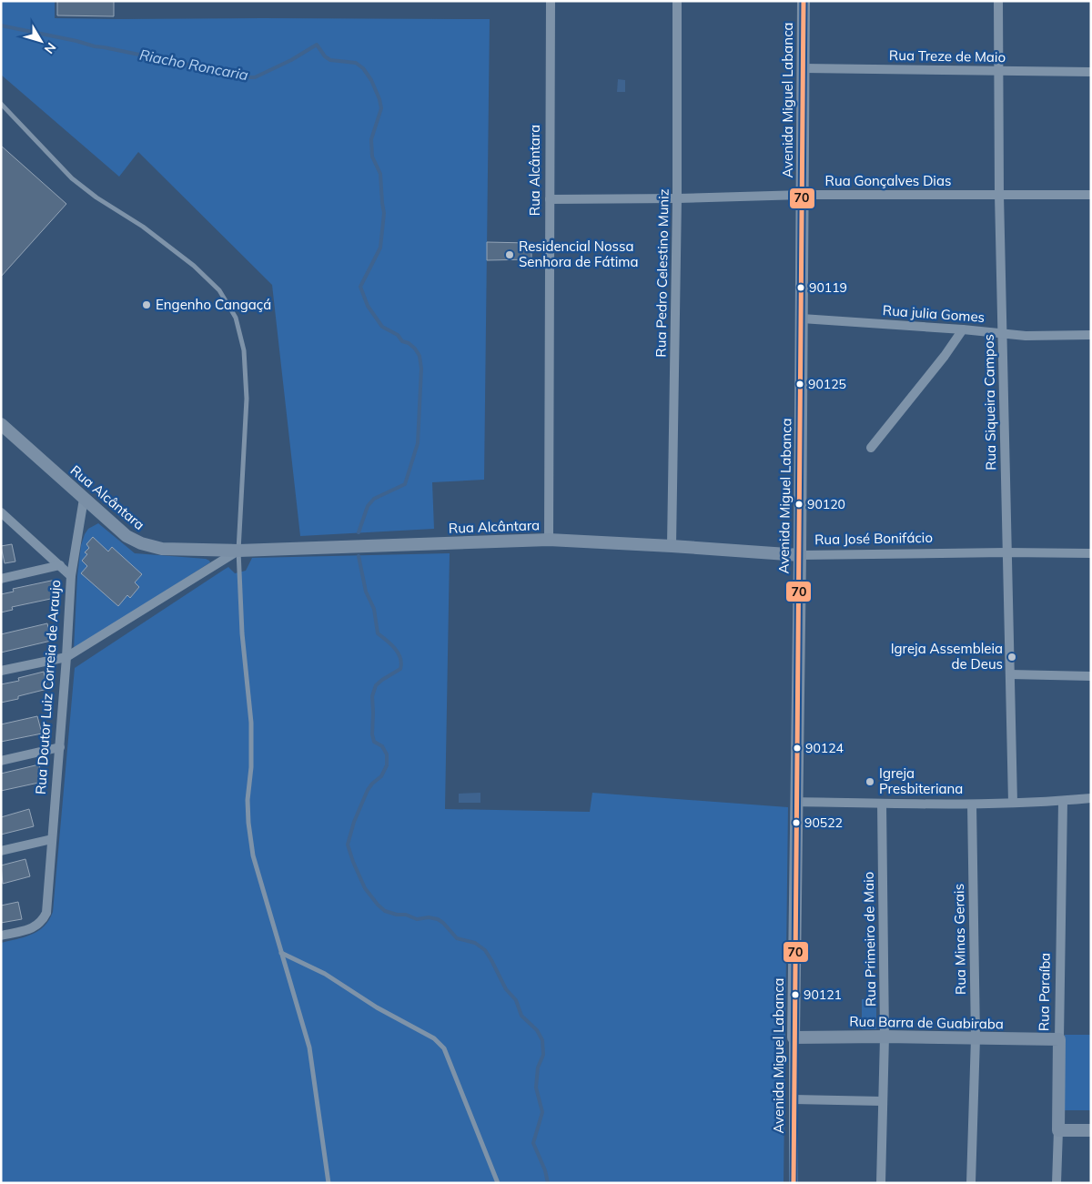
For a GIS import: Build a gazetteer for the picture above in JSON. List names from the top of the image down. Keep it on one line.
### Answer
{"streets":{"main road":["Avenida Miguel Labanca","Rua Alcântara","Rua José Bonifácio","Rua Paraíba","Rua Barra de Guabiraba"],"street":["Rua Treze de Maio","Rua Gonçalves Dias","Rua Pedro Celestino Muniz","Rua julia Gomes","Rua Siqueira Campos","Rua Doutor Luiz Correia de Araujo","Rua Primeiro de Maio","Rua Minas Gerais"]},"crossings":[["Rua Treze de Maio","Avenida Miguel Labanca"],["Rua Treze de Maio","Rua Siqueira Campos"],["Avenida Miguel Labanca","Rua Gonçalves Dias"],["Avenida Miguel Labanca","Rua julia Gomes"],["Avenida Miguel Labanca","Rua José Bonifácio"],["Avenida Miguel Labanca","Rua Barra de Guabiraba"],["Rua Alcântara","Rua Gonçalves Dias"],["Rua Alcântara","Rua José Bonifácio"],["Rua Gonçalves Dias","Rua Pedro Celestino Muniz"],["Rua Gonçalves Dias","Rua Siqueira Campos"],["Rua Pedro Celestino Muniz","Rua José Bonifácio"],["Rua julia Gomes","Rua Siqueira Campos"],["Rua Siqueira Campos","Rua José Bonifácio"],["Rua Primeiro de Maio","Rua Barra de Guabiraba"],["Rua Minas Gerais","Rua Barra de Guabiraba"],["Rua Paraíba","Rua Barra de Guabiraba"]],"water":["Riacho Roncaria"],"places":["Residencial Nossa Senhora de Fátima","90119","Engenho Cangaçá","90125","90120","Igreja Assembleia de Deus","90124","Igreja Presbiteriana","90522","90121"],"lines":["transit line 70"],"north":"bottom right"}
